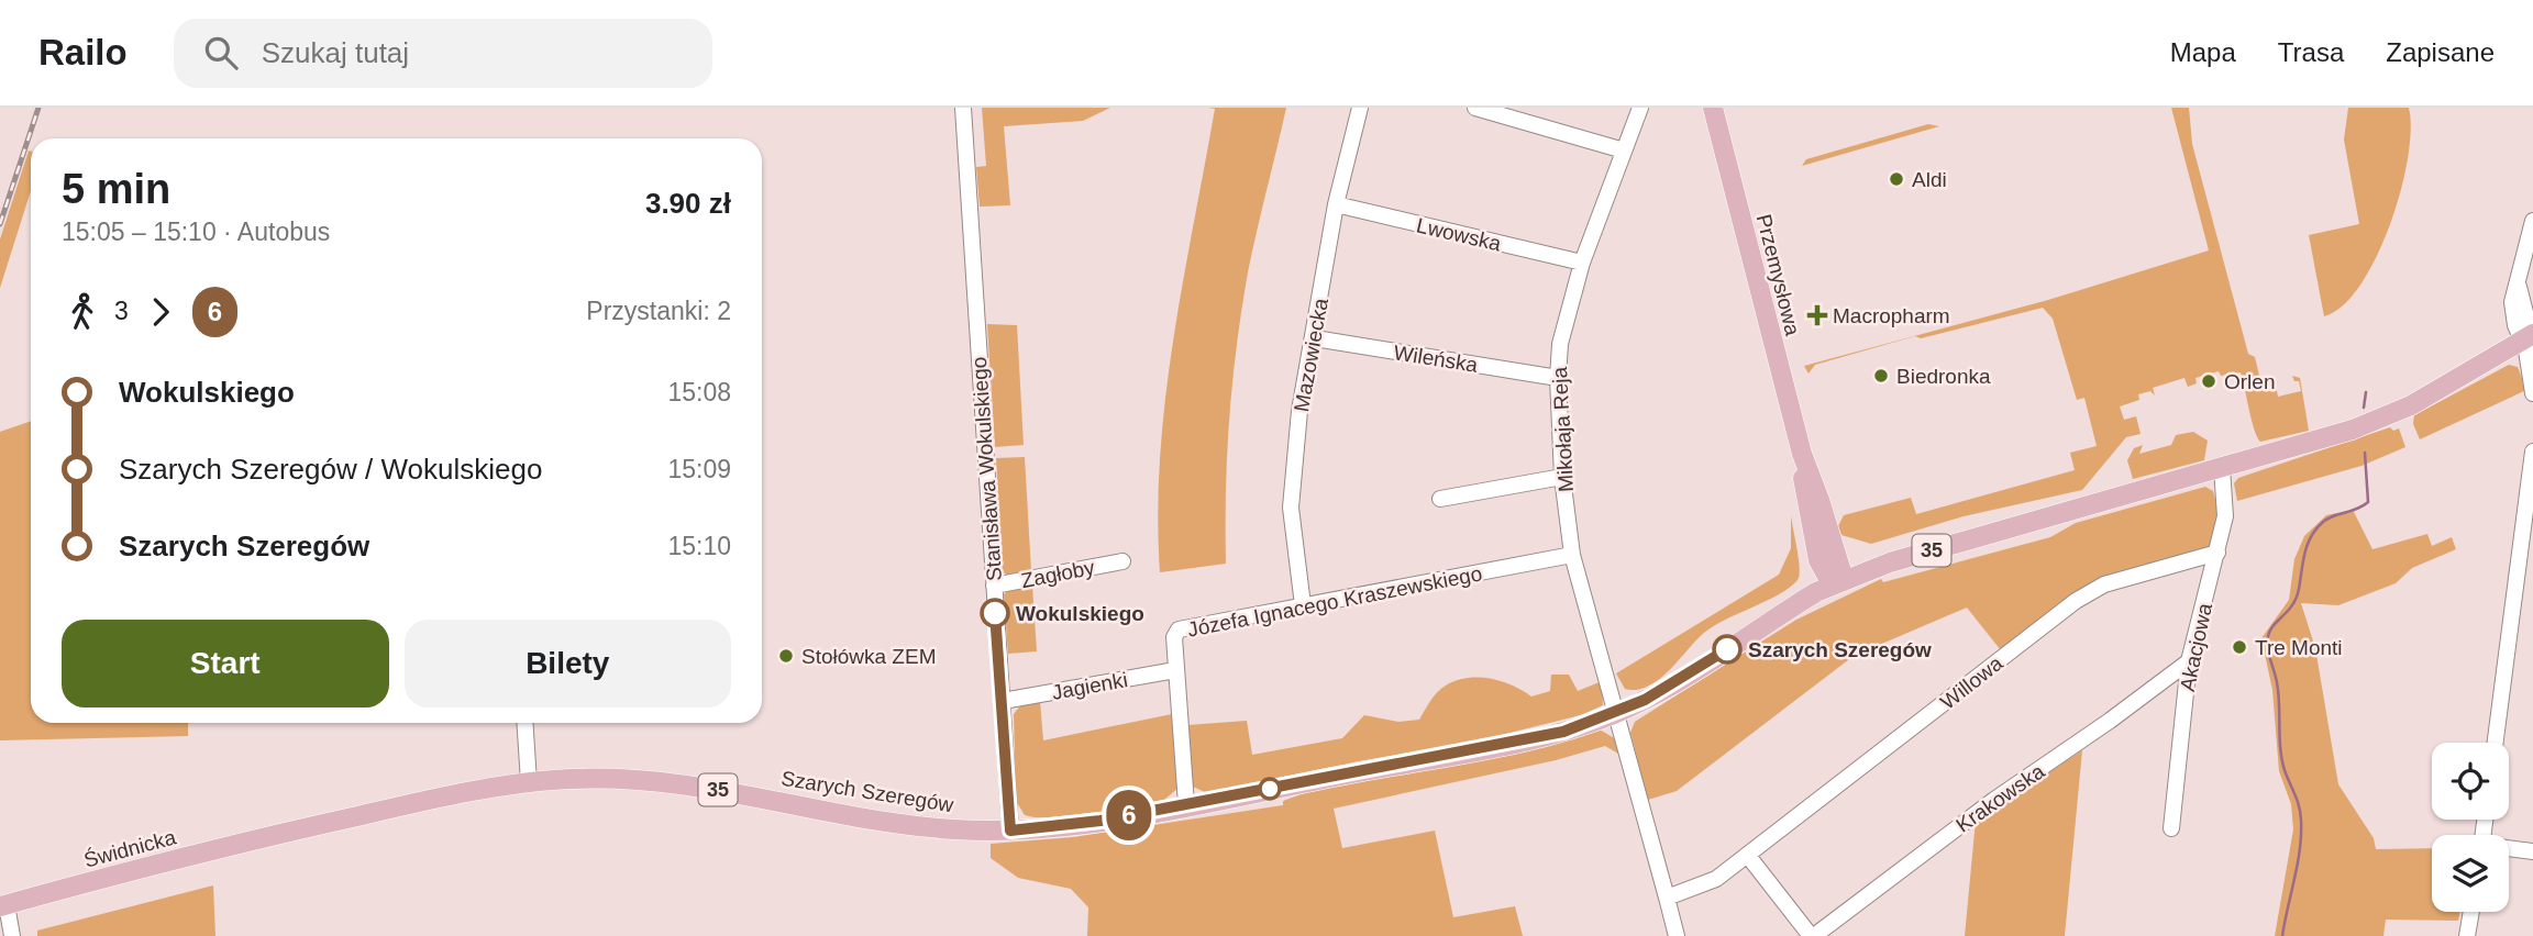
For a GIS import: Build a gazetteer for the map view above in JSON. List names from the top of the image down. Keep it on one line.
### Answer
{"streets":{"main road":["Przemysłowa","35","Szarych Szeregów","Świdnicka"],"street":["Lwowska","Mazowiecka","Wileńska","Mikołaja Reja","Stanisława Wokulskiego","Zagłoby","Józefa Ignacego Kraszewskiego","Akacjowa","Willowa","Jagienki","Krakowska"]},"crossings":[["Lwowska","Mazowiecka"],["Lwowska","Mikołaja Reja"],["Przemysłowa","Szarych Szeregów"],["Mazowiecka","Wileńska"],["Mazowiecka","Józefa Ignacego Kraszewskiego"],["Wileńska","Mikołaja Reja"],["Mikołaja Reja","Józefa Ignacego Kraszewskiego"],["Mikołaja Reja","Szarych Szeregów"],["Stanisława Wokulskiego","Zagłoby"],["Stanisława Wokulskiego","Jagienki"],["Stanisława Wokulskiego","Szarych Szeregów"],["Józefa Ignacego Kraszewskiego","Jagienki"],["Józefa Ignacego Kraszewskiego","Szarych Szeregów"],["Akacjowa","Willowa"],["Akacjowa","Szarych Szeregów"],["Akacjowa","Krakowska"],["Szarych Szeregów","Świdnicka"]],"places":{"other":["Aldi","Biedronka","Orlen","Wokulskiego","Tre Monti","Szarych Szeregów","Stołówka ZEM"],"health":["Macropharm"]},"lines":["bus line 6"],"page":{"header":"Railo","search":"Szukaj tutaj","nav":["Mapa","Trasa","Zapisane"],"on_map":"6","heading":["5 min","15:05 – 15:10 · Autobus","3.90 zł"],"legs":["3","6","Przystanki: 2"],"list":[{"name":"Wokulskiego","value":"15:08"},{"name":"Szarych Szeregów / Wokulskiego","value":"15:09"},{"name":"Szarych Szeregów","value":"15:10"}],"buttons":["Start","Bilety"]}}
